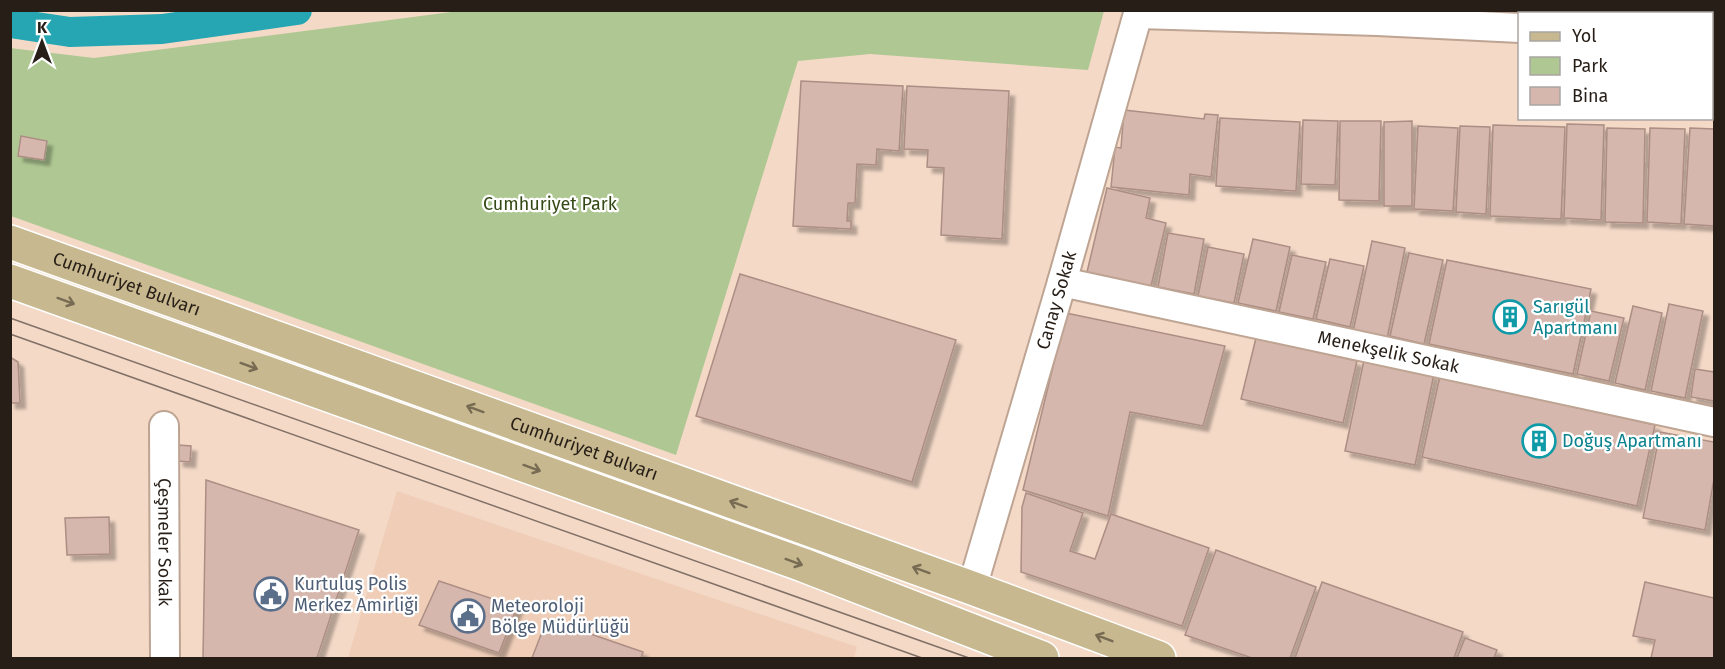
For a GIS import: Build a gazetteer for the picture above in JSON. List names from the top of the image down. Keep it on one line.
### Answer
{"streets":{"main road":["Cumhuriyet Bulvarı"],"street":["Canay Sokak","Menekşelik Sokak","Çeşmeler Sokak"]},"crossings":[["Cumhuriyet Bulvarı","Canay Sokak"],["Canay Sokak","Menekşelik Sokak"]],"parks":["Cumhuriyet Park"],"places":{"building":["Sarıgül Apartmanı","Doğuş Apartmanı"],"public building":["Kurtuluş Polis Merkez Amirliği","Meteoroloji Bölge Müdürlüğü"]},"legend":["Yol","Park","Bina"],"north":"top"}
